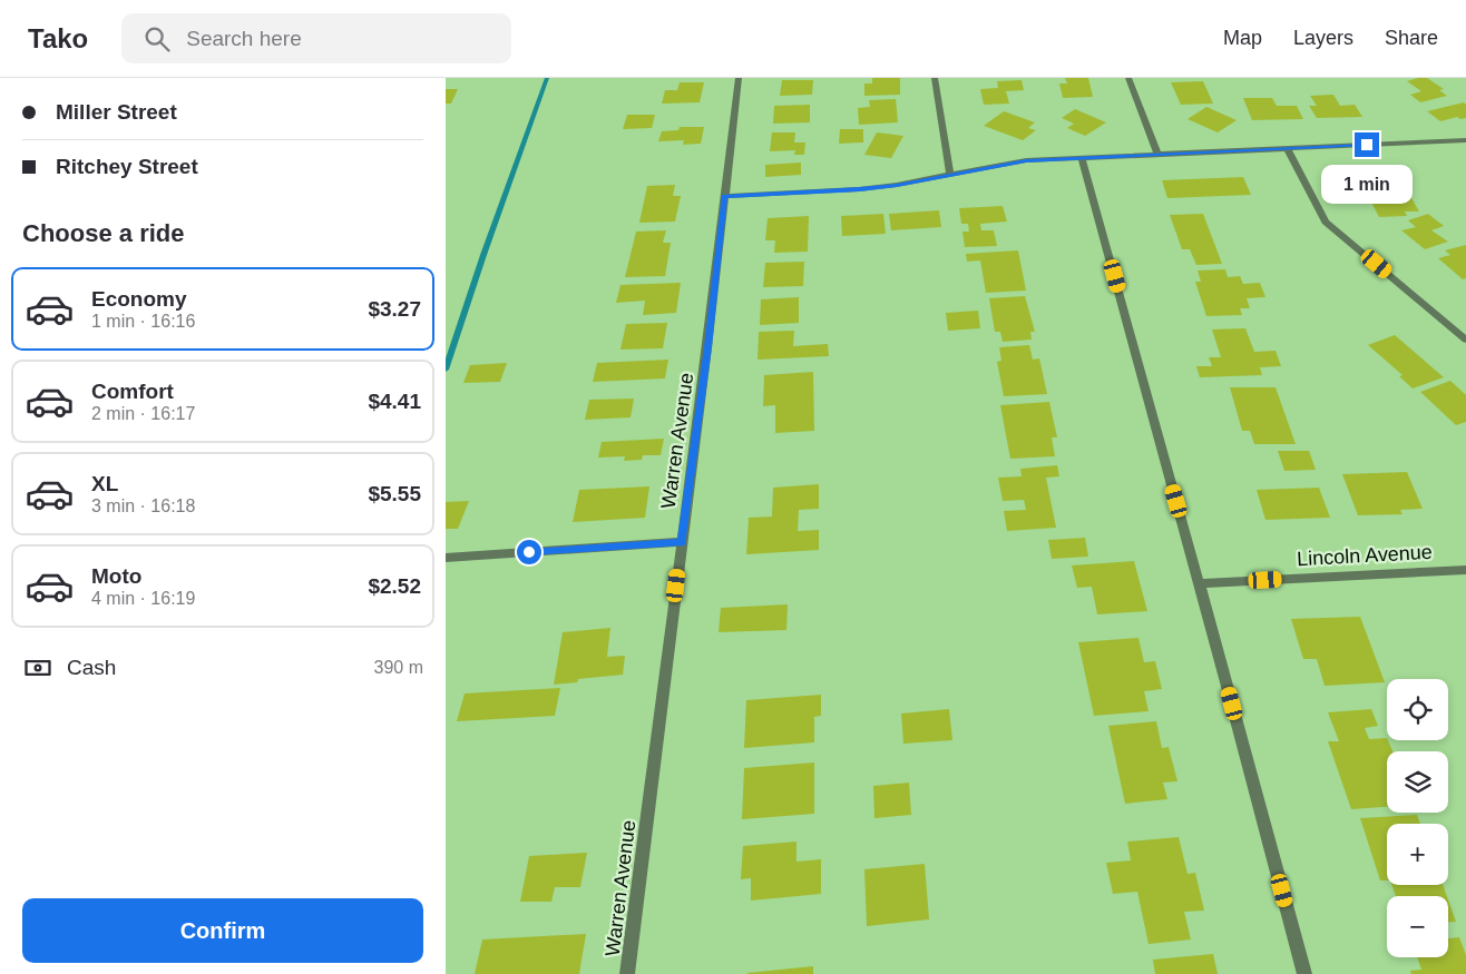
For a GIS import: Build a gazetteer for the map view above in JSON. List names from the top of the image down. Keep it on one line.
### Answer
{"streets":{"street":["Warren Avenue","Lincoln Avenue"]},"page":{"header":"Tako","search":"Search here","nav":["Map","Layers","Share"],"banner":["Miller Street","Ritchey Street"],"bubble":"1 min","heading":"Choose a ride","list":[{"name":"Economy","note":"1 min · 16:16","value":"$3.27"},{"name":"Comfort","note":"2 min · 16:17","value":"$4.41"},{"name":"XL","note":"3 min · 16:18","value":"$5.55"},{"name":"Moto","note":"4 min · 16:19","value":"$2.52"}],"pay":["Cash","390 m"],"map_buttons":["+","−"],"buttons":"Confirm"}}
